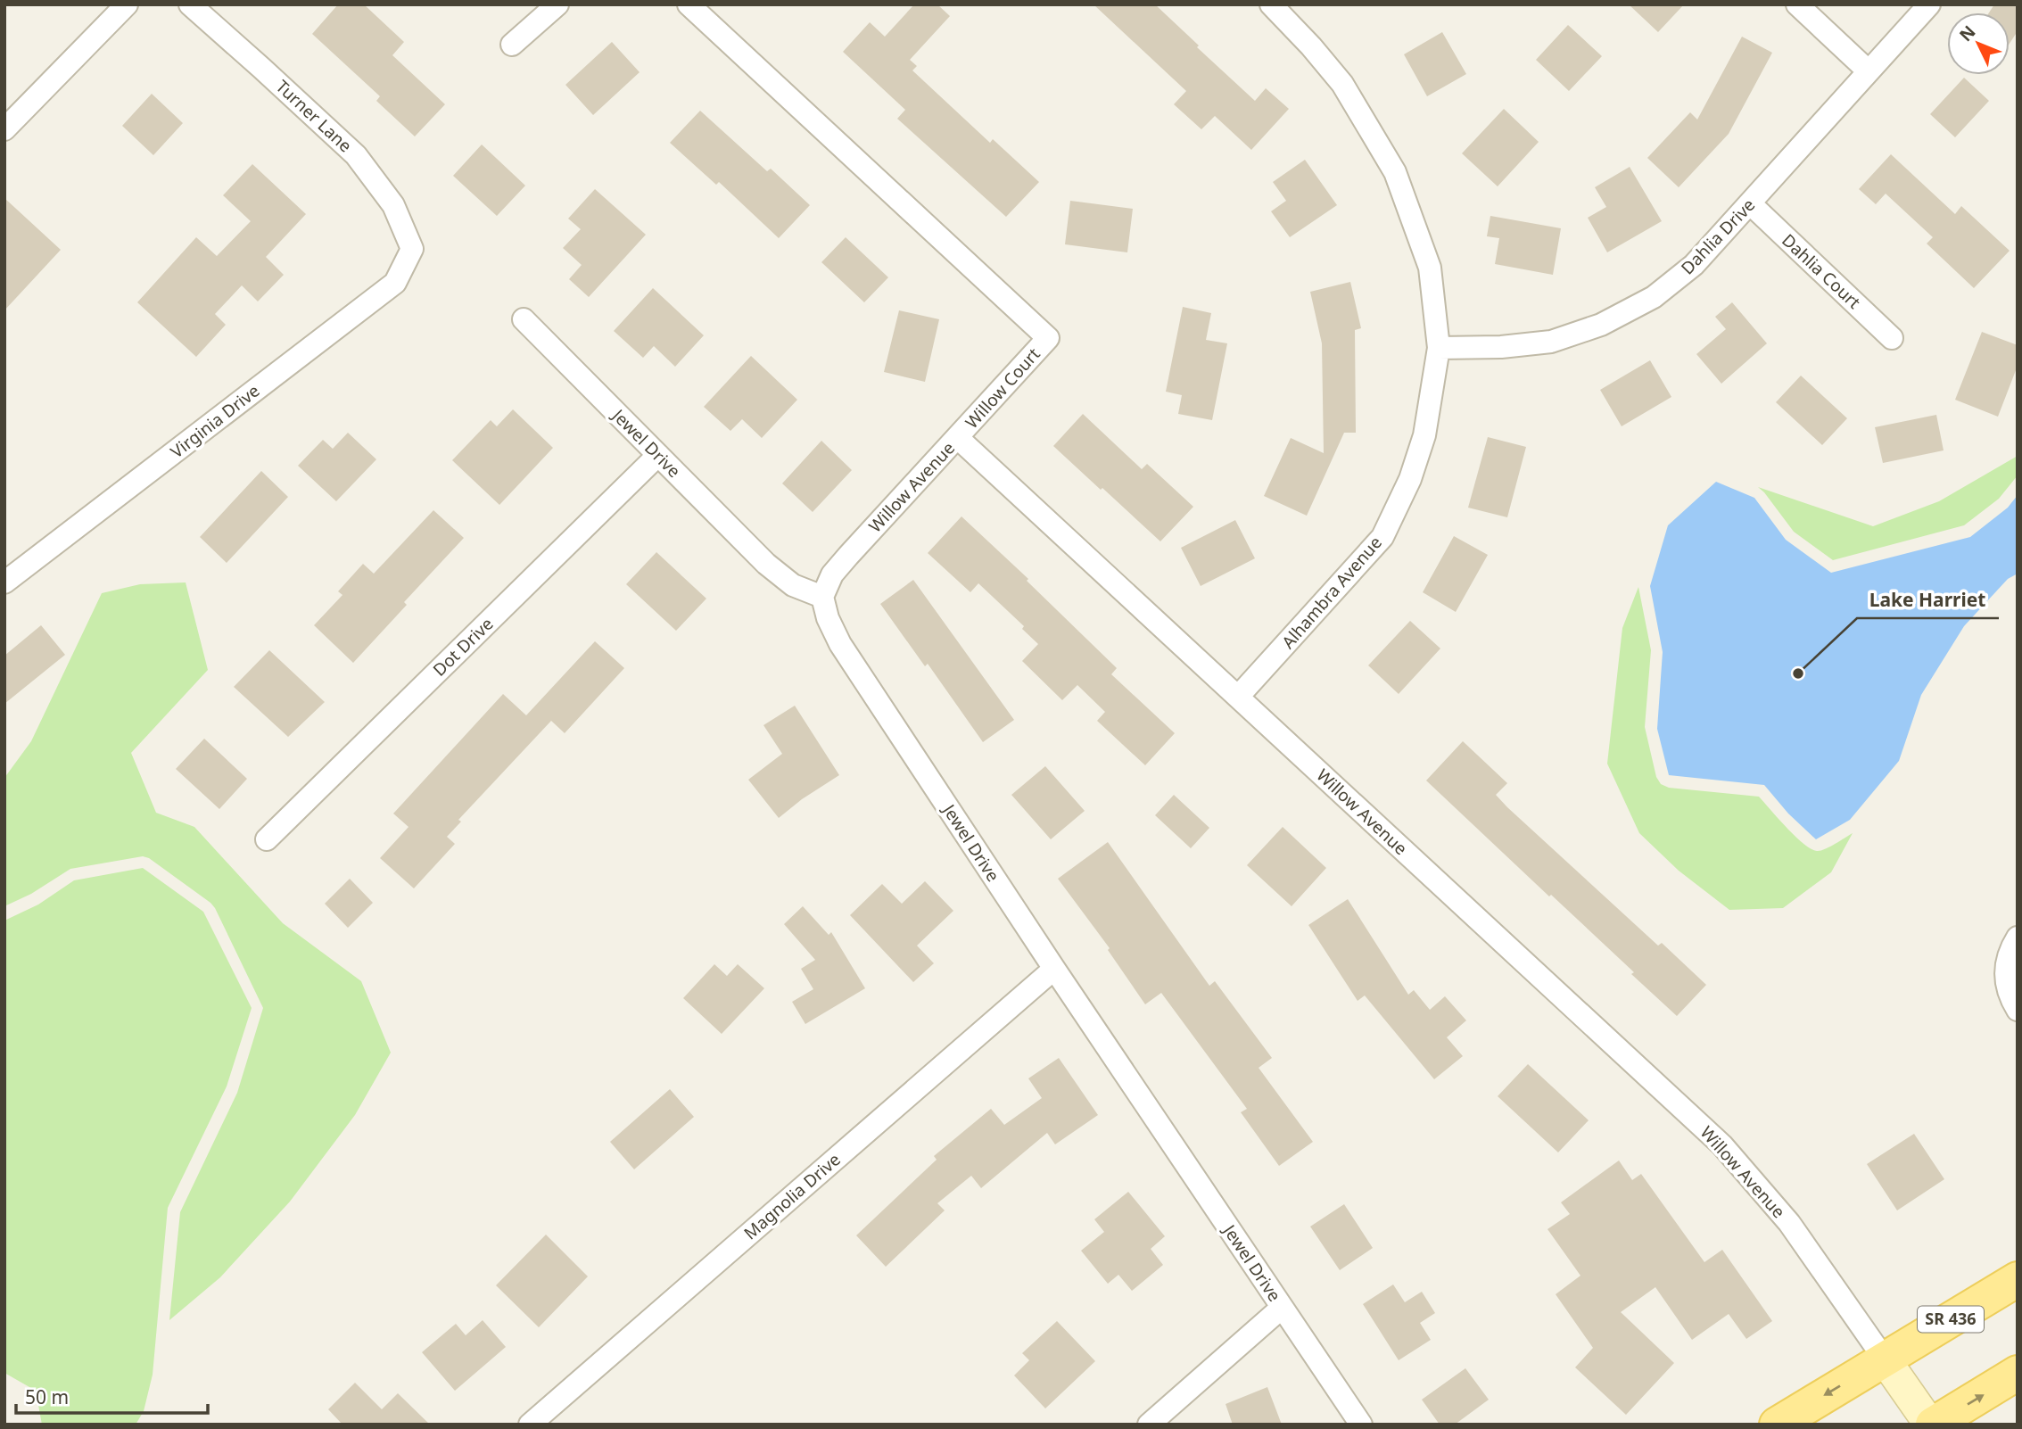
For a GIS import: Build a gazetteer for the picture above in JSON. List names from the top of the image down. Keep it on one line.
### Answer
{"streets":{"main road":["SR 436"],"street":["Turner Lane","Dahlia Drive","Dahlia Court","Willow Court","Virginia Drive","Jewel Drive","Willow Avenue","Alhambra Avenue","Dot Drive","Magnolia Drive"]},"crossings":[["Turner Lane","Virginia Drive"],["Dahlia Drive","Dahlia Court"],["Dahlia Drive","Alhambra Avenue"],["Willow Court","Willow Avenue"],["Jewel Drive","Willow Avenue"],["Jewel Drive","Dot Drive"],["Jewel Drive","Magnolia Drive"],["Willow Avenue","Alhambra Avenue"],["Willow Avenue","SR 436"]],"places":["Lake Harriet"],"scale_bar":"50 m","north":"top left"}
